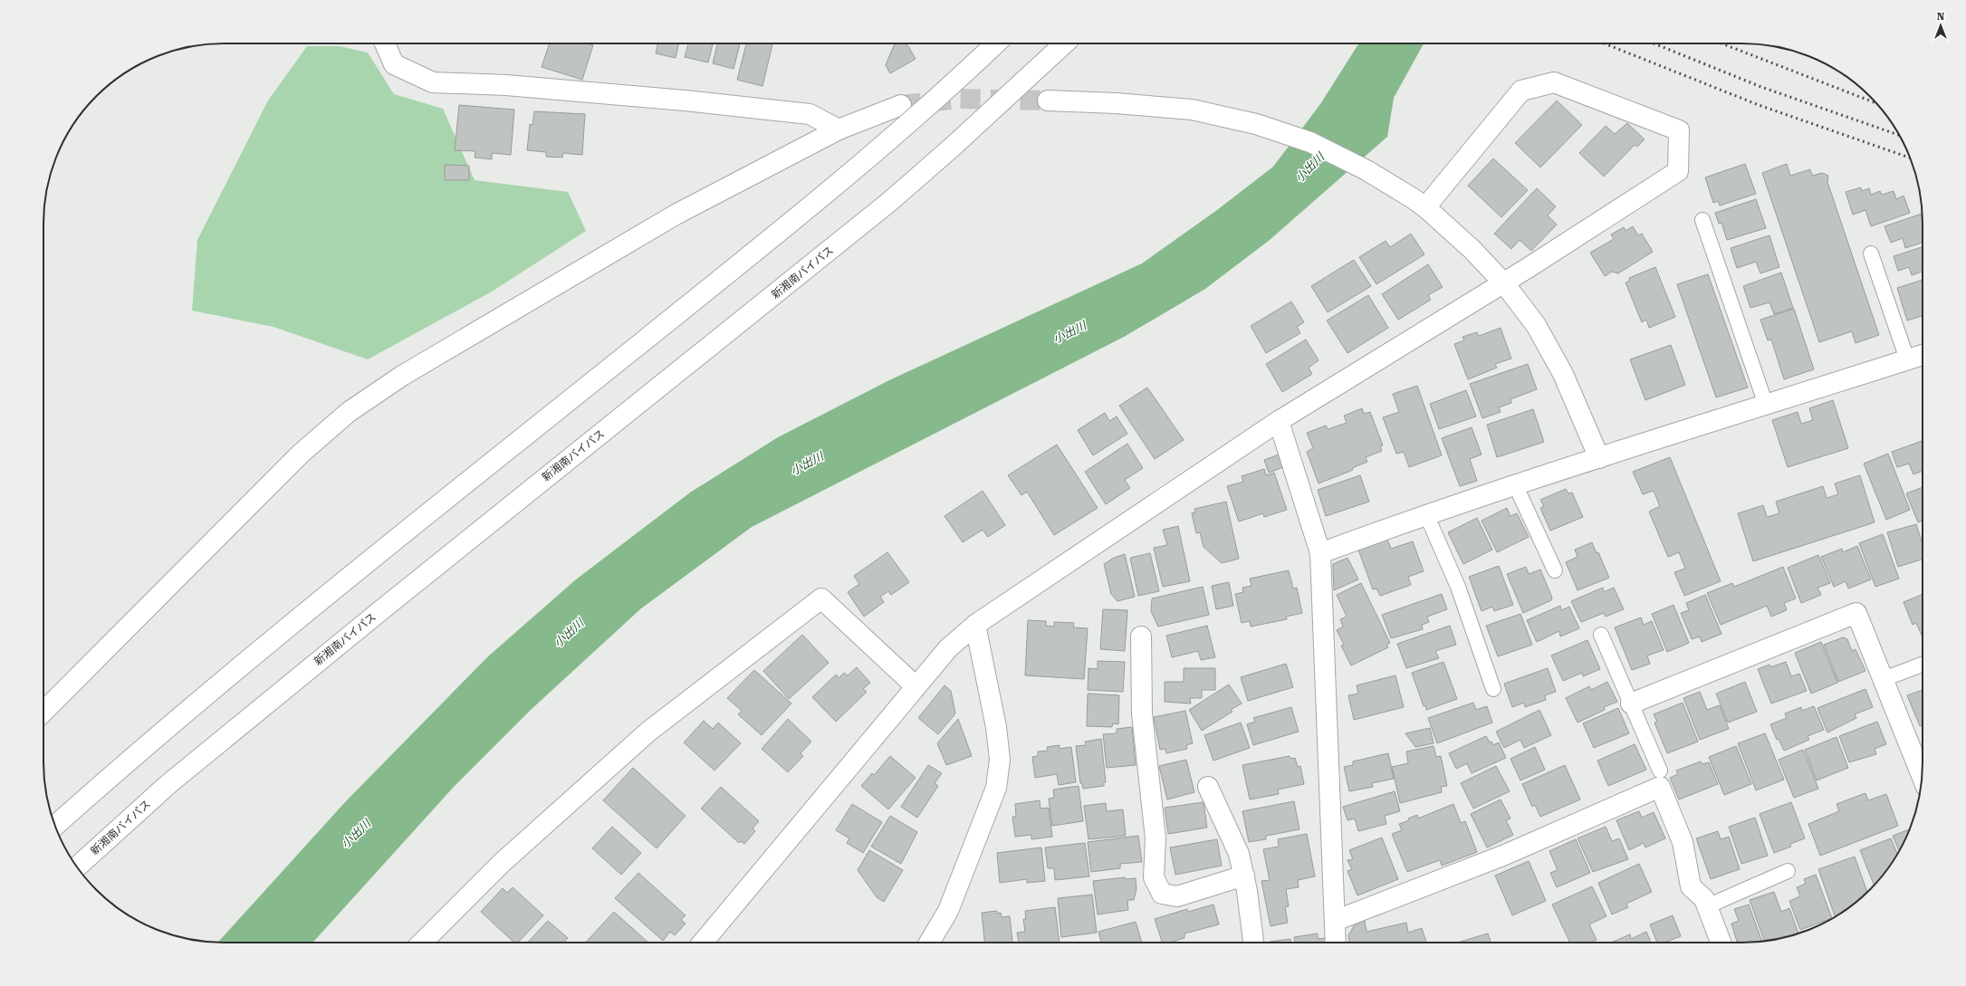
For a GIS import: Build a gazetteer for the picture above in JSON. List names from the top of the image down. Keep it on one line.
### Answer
{"streets":{"main road":["新湘南バイパス"]},"water":["小出川"],"north":"top"}
